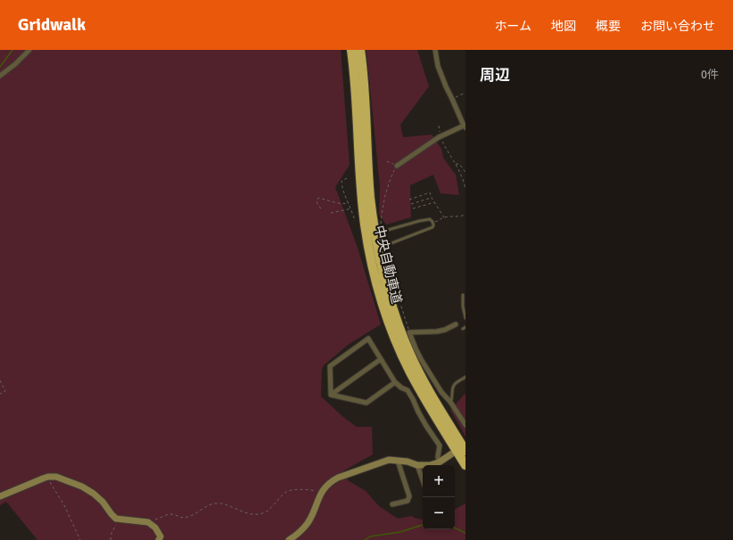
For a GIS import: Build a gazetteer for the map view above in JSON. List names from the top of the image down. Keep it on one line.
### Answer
{"streets":{"highway":["中央自動車道"]},"page":{"header":"Gridwalk","nav":["ホーム","地図","概要","お問い合わせ"],"heading":["周辺","0件"],"map_buttons":["+","−"]}}
